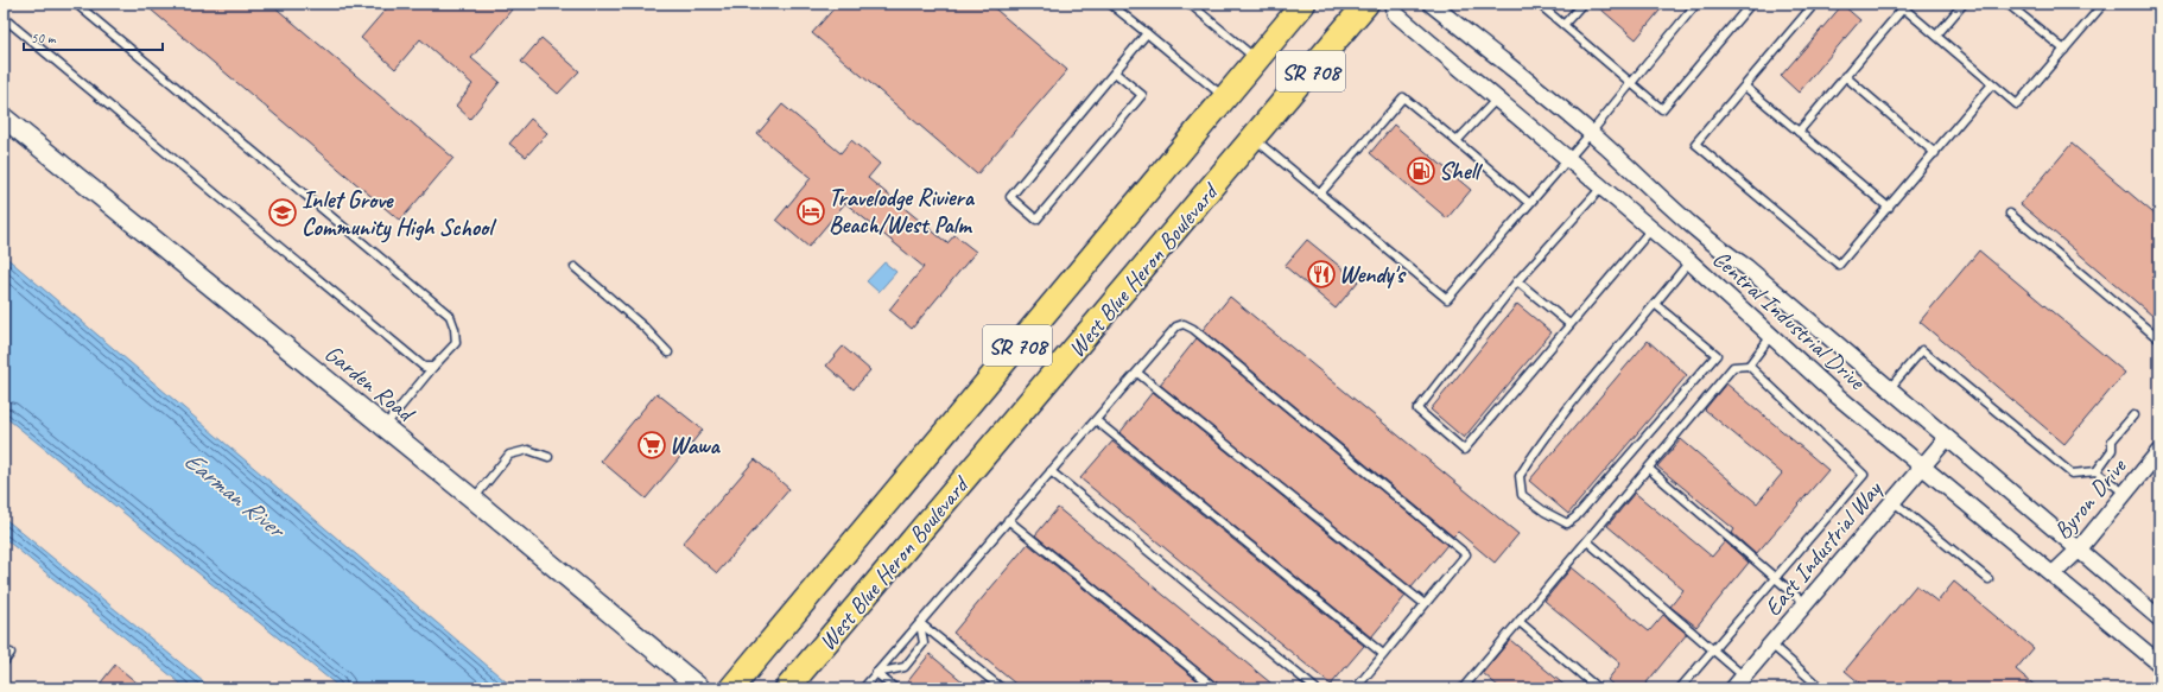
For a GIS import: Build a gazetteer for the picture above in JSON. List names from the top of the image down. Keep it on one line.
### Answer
{"streets":{"main road":["SR 708","West Blue Heron Boulevard"],"street":["Central Industrial Drive","Garden Road","Byron Drive","East Industrial Way"]},"crossings":[["Central Industrial Drive","Byron Drive"],["Central Industrial Drive","East Industrial Way"]],"water":["Earman River"],"places":{"fuel station":["Shell"],"hotel":["Travelodge Riviera Beach/West Palm"],"school or university":["Inlet Grove Community High School"],"restaurant":["Wendy's"],"supermarket":["Wawa"]},"scale_bar":"50 m"}
